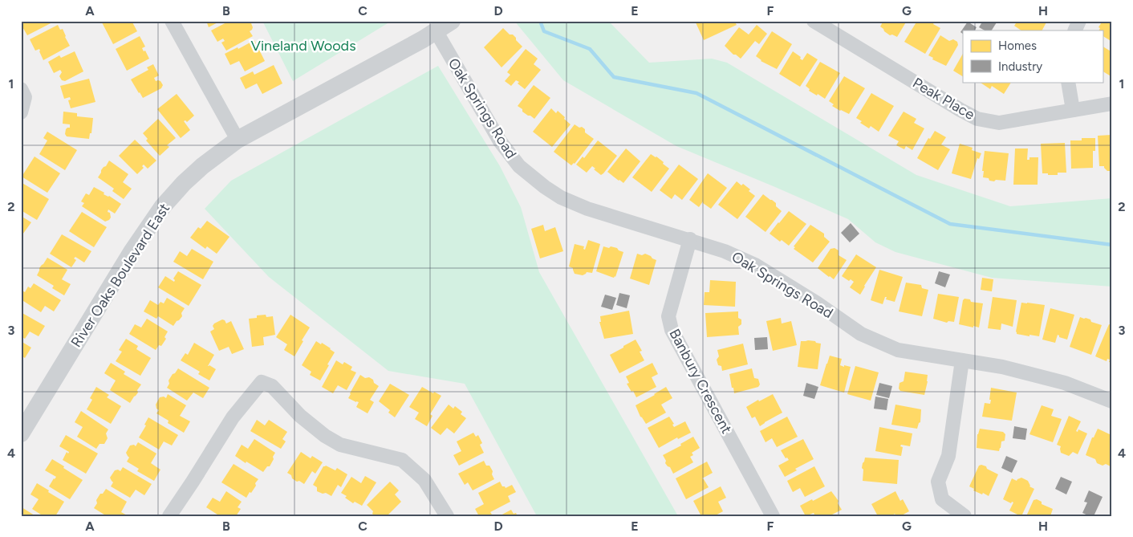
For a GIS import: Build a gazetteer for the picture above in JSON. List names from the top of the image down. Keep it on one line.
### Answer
{"streets":{"street":["Peak Place","Oak Springs Road","River Oaks Boulevard East","Banbury Crescent"]},"crossings":[["Oak Springs Road","River Oaks Boulevard East"],["Oak Springs Road","Banbury Crescent"]],"parks":["Vineland Woods"],"legend":["Homes","Industry"],"grid":{"columns":["A","B","C","D","E","F","G","H"],"rows":["1","2","3","4"]}}
